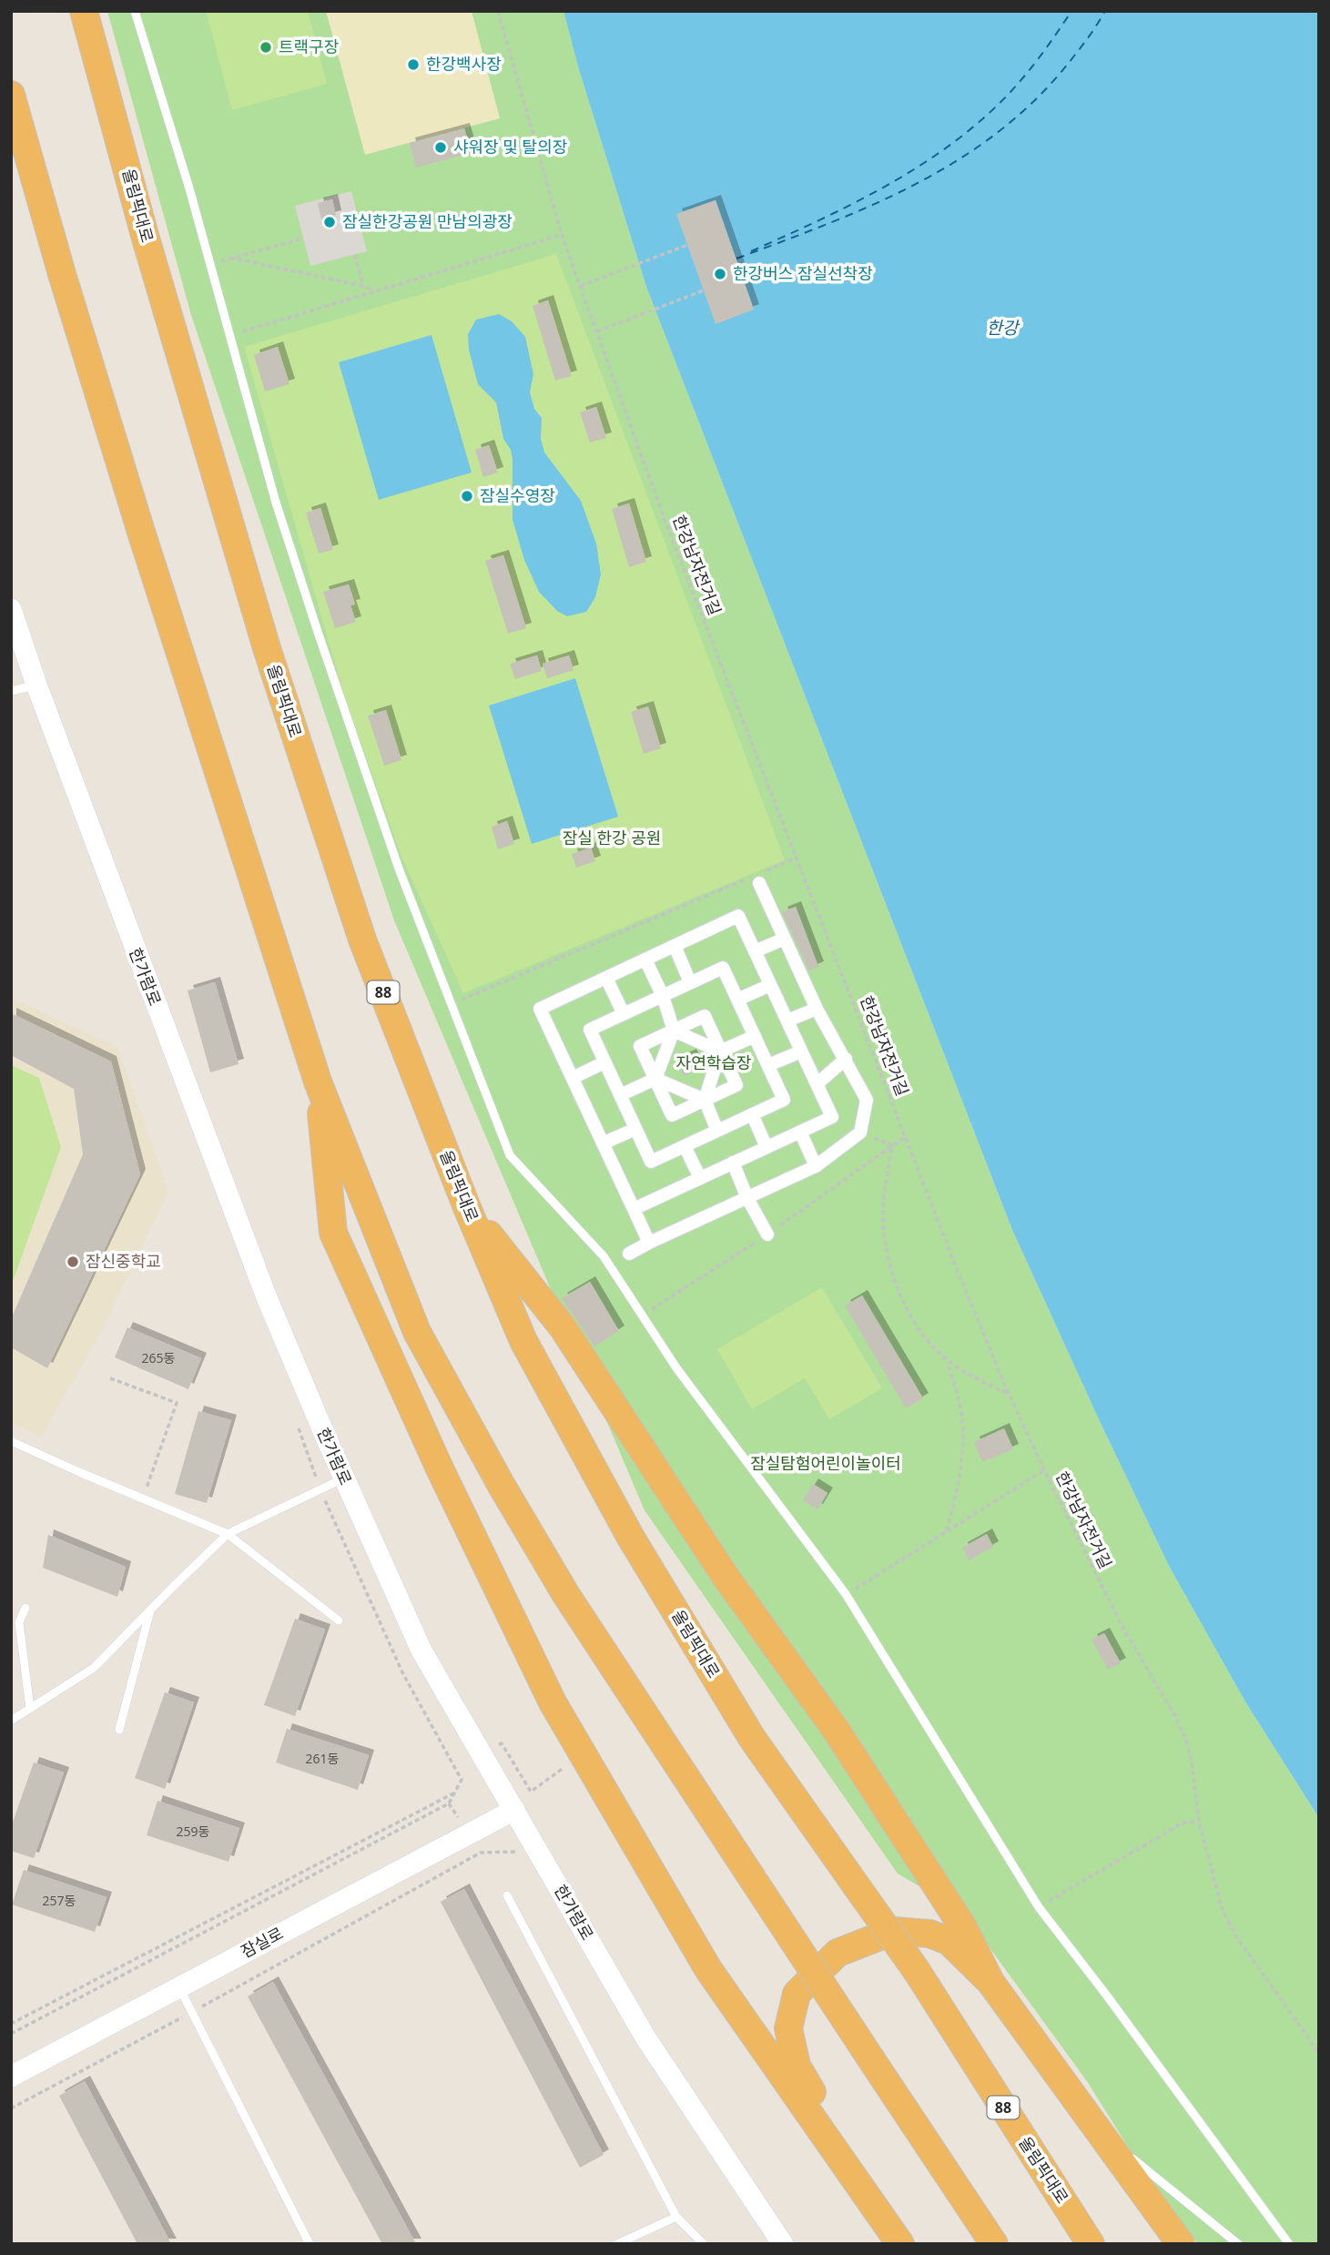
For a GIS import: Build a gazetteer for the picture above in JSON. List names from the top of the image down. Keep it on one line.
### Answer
{"streets":{"highway":["올림픽대로","88"],"street":["한가람로","잠실로"],"path":["한강남자전거길"]},"crossings":[["한가람로","잠실로"]],"water":["한강"],"parks":["잠실 한강 공원","자연학습장","잠실탐험어린이놀이터"],"places":["트랙구장","한강백사장","샤워장 및 탈의장","잠실한강공원 만남의광장","한강버스 잠실선착장","잠실수영장","잠신중학교"],"house_numbers":["265동","261동","259동","257동"]}
